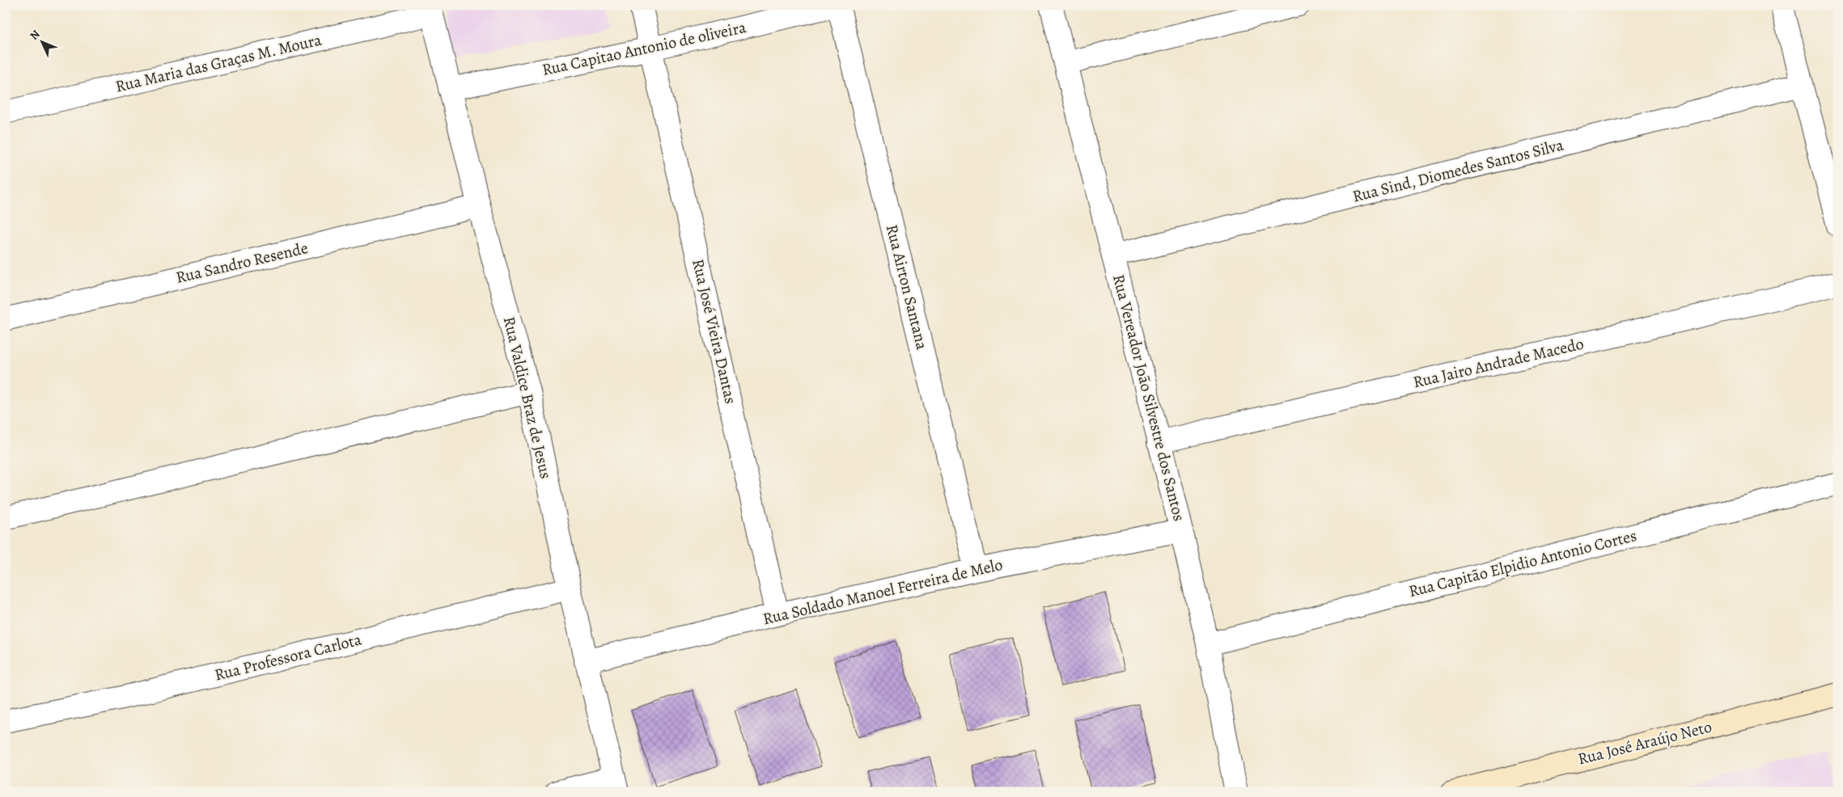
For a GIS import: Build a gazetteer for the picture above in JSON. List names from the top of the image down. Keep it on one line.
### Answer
{"streets":{"street":["Rua Capitao Antonio de oliveira","Rua Maria das Graças M. Moura","Rua Sind, Diomedes Santos Silva","Rua Sandro Resende","Rua Airton Santana","Rua José Vieira Dantas","Rua Jairo Andrade Macedo","Rua Valdice Braz de Jesus","Rua Vereador João Silvestre dos Santos","Rua Capitão Elpidio Antonio Cortes","Rua Soldado Manoel Ferreira de Melo","Rua Professora Carlota","Rua José Araújo Neto"]},"crossings":[["Rua Capitao Antonio de oliveira","Rua Airton Santana"],["Rua Capitao Antonio de oliveira","Rua José Vieira Dantas"],["Rua Capitao Antonio de oliveira","Rua Valdice Braz de Jesus"],["Rua Maria das Graças M. Moura","Rua Valdice Braz de Jesus"],["Rua Sind, Diomedes Santos Silva","Rua Vereador João Silvestre dos Santos"],["Rua Sandro Resende","Rua Valdice Braz de Jesus"],["Rua Airton Santana","Rua Soldado Manoel Ferreira de Melo"],["Rua José Vieira Dantas","Rua Soldado Manoel Ferreira de Melo"],["Rua Jairo Andrade Macedo","Rua Vereador João Silvestre dos Santos"],["Rua Valdice Braz de Jesus","Rua Soldado Manoel Ferreira de Melo"],["Rua Valdice Braz de Jesus","Rua Professora Carlota"],["Rua Vereador João Silvestre dos Santos","Rua Capitão Elpidio Antonio Cortes"],["Rua Vereador João Silvestre dos Santos","Rua Soldado Manoel Ferreira de Melo"]],"north":"top left"}
